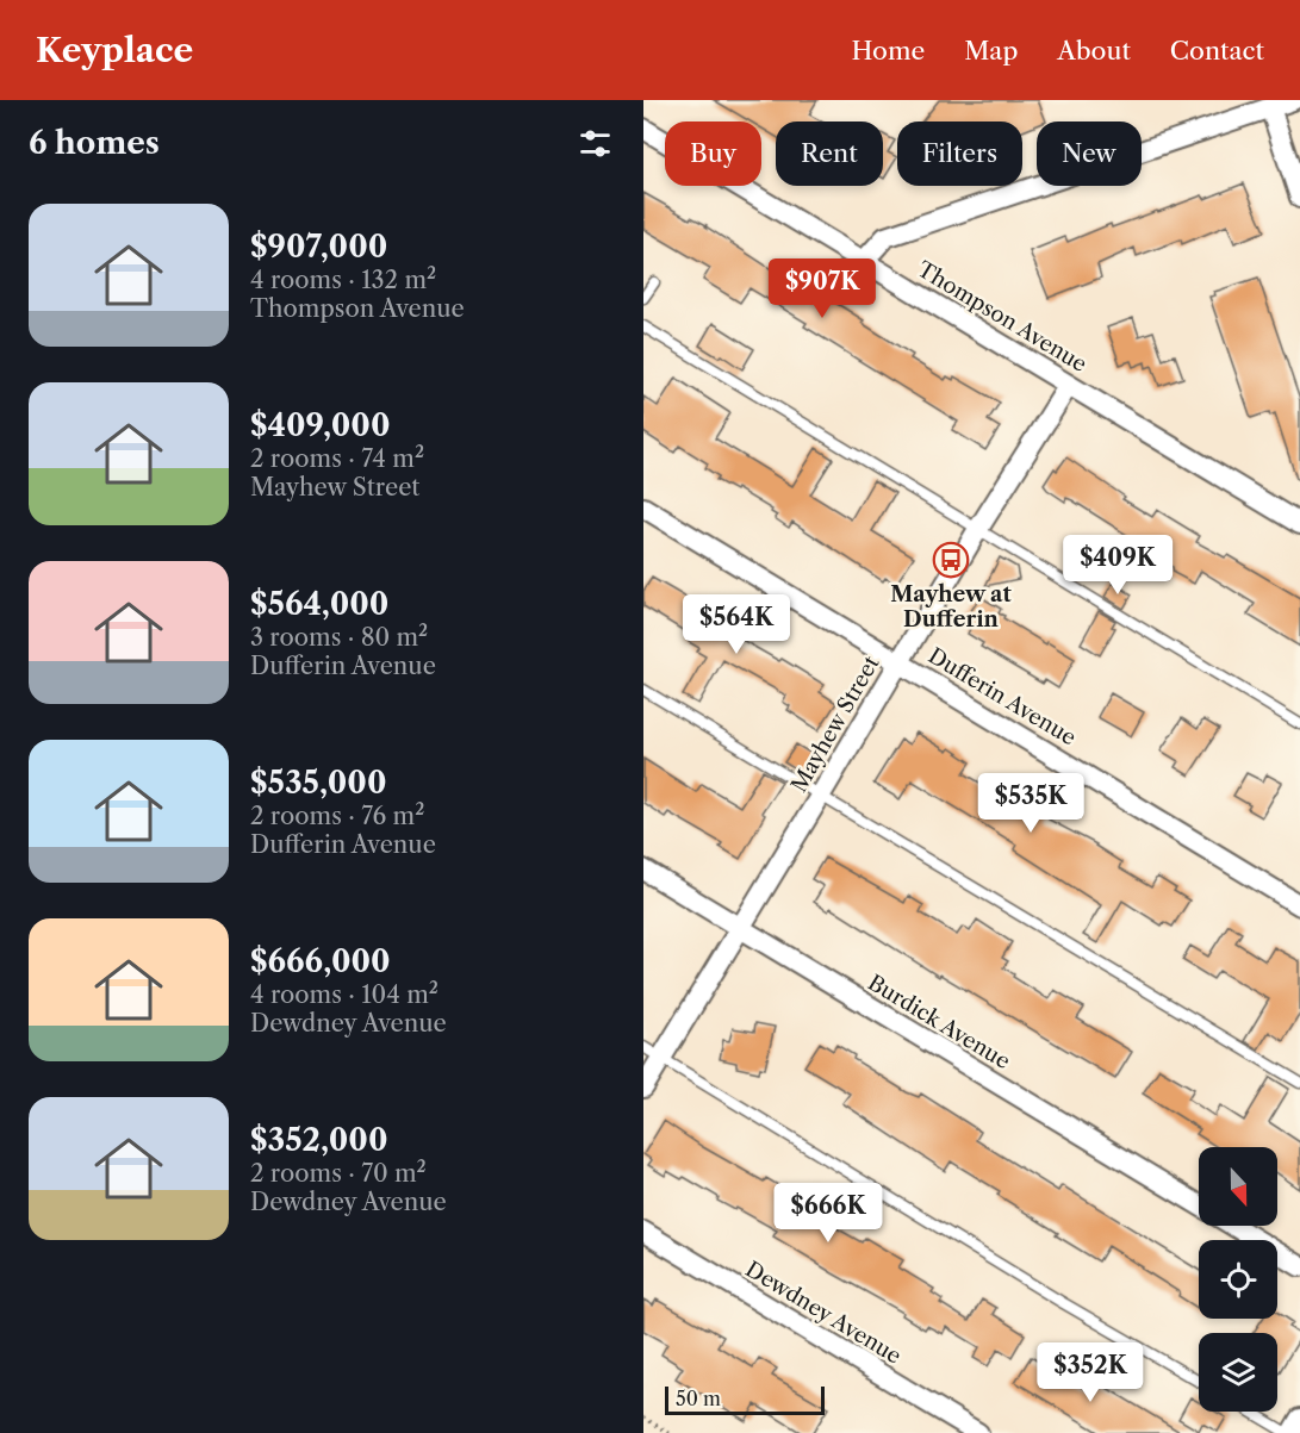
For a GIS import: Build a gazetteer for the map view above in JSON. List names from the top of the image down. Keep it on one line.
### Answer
{"streets":{"street":["Thompson Avenue","Dufferin Avenue","Mayhew Street","Burdick Avenue","Dewdney Avenue"]},"crossings":[["Thompson Avenue","Mayhew Street"],["Dufferin Avenue","Mayhew Street"],["Mayhew Street","Burdick Avenue"]],"places":{"bus stop":["Mayhew at Dufferin"]},"scale_bar":"50 m","north":"bottom","page":{"header":"Keyplace","nav":["Home","Map","About","Contact"],"heading":"6 homes","chip":["Buy","Rent","Filters","New"],"list":[{"name":"$907,000","note":"4 rooms · 132 m² · Thompson Avenue"},{"name":"$409,000","note":"2 rooms · 74 m² · Mayhew Street"},{"name":"$564,000","note":"3 rooms · 80 m² · Dufferin Avenue"},{"name":"$535,000","note":"2 rooms · 76 m² · Dufferin Avenue"},{"name":"$666,000","note":"4 rooms · 104 m² · Dewdney Avenue"},{"name":"$352,000","note":"2 rooms · 70 m² · Dewdney Avenue"}],"price":["$907K","$409K","$564K","$535K","$666K","$352K"],"scale":"50 m"}}
